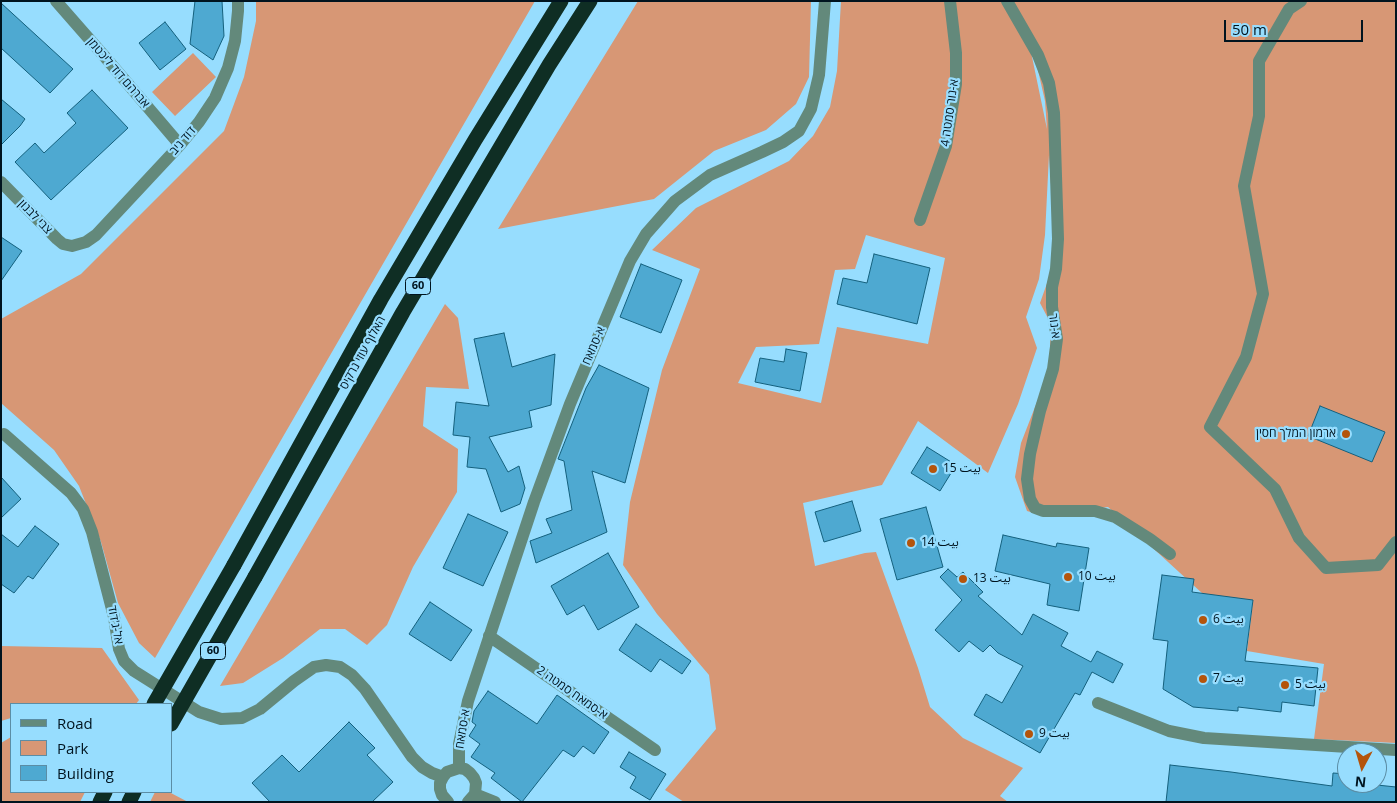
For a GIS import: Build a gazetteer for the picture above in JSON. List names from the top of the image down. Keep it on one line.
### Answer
{"streets":{"highway":["60","האלוף עוזי נרקיס"],"street":["אברהם דוד ליכטמן","א-נור סמטה 4","דוד ניב","צבי לבנון","א-נור","א-סמאח","אל-ג'דוד","א-סמאח סמטה 2"]},"crossings":[["אברהם דוד ליכטמן","דוד ניב"],["דוד ניב","צבי לבנון"],["א-סמאח","א-סמאח סמטה 2"]],"places":["ארמון המלך חסין","بيت 15","بيت 14","بيت 10","بيت 13","بيت 6","بيت 7","بيت 5","بيت 9"],"legend":["Road","Park","Building"],"scale_bar":"50 m","north":"bottom"}
